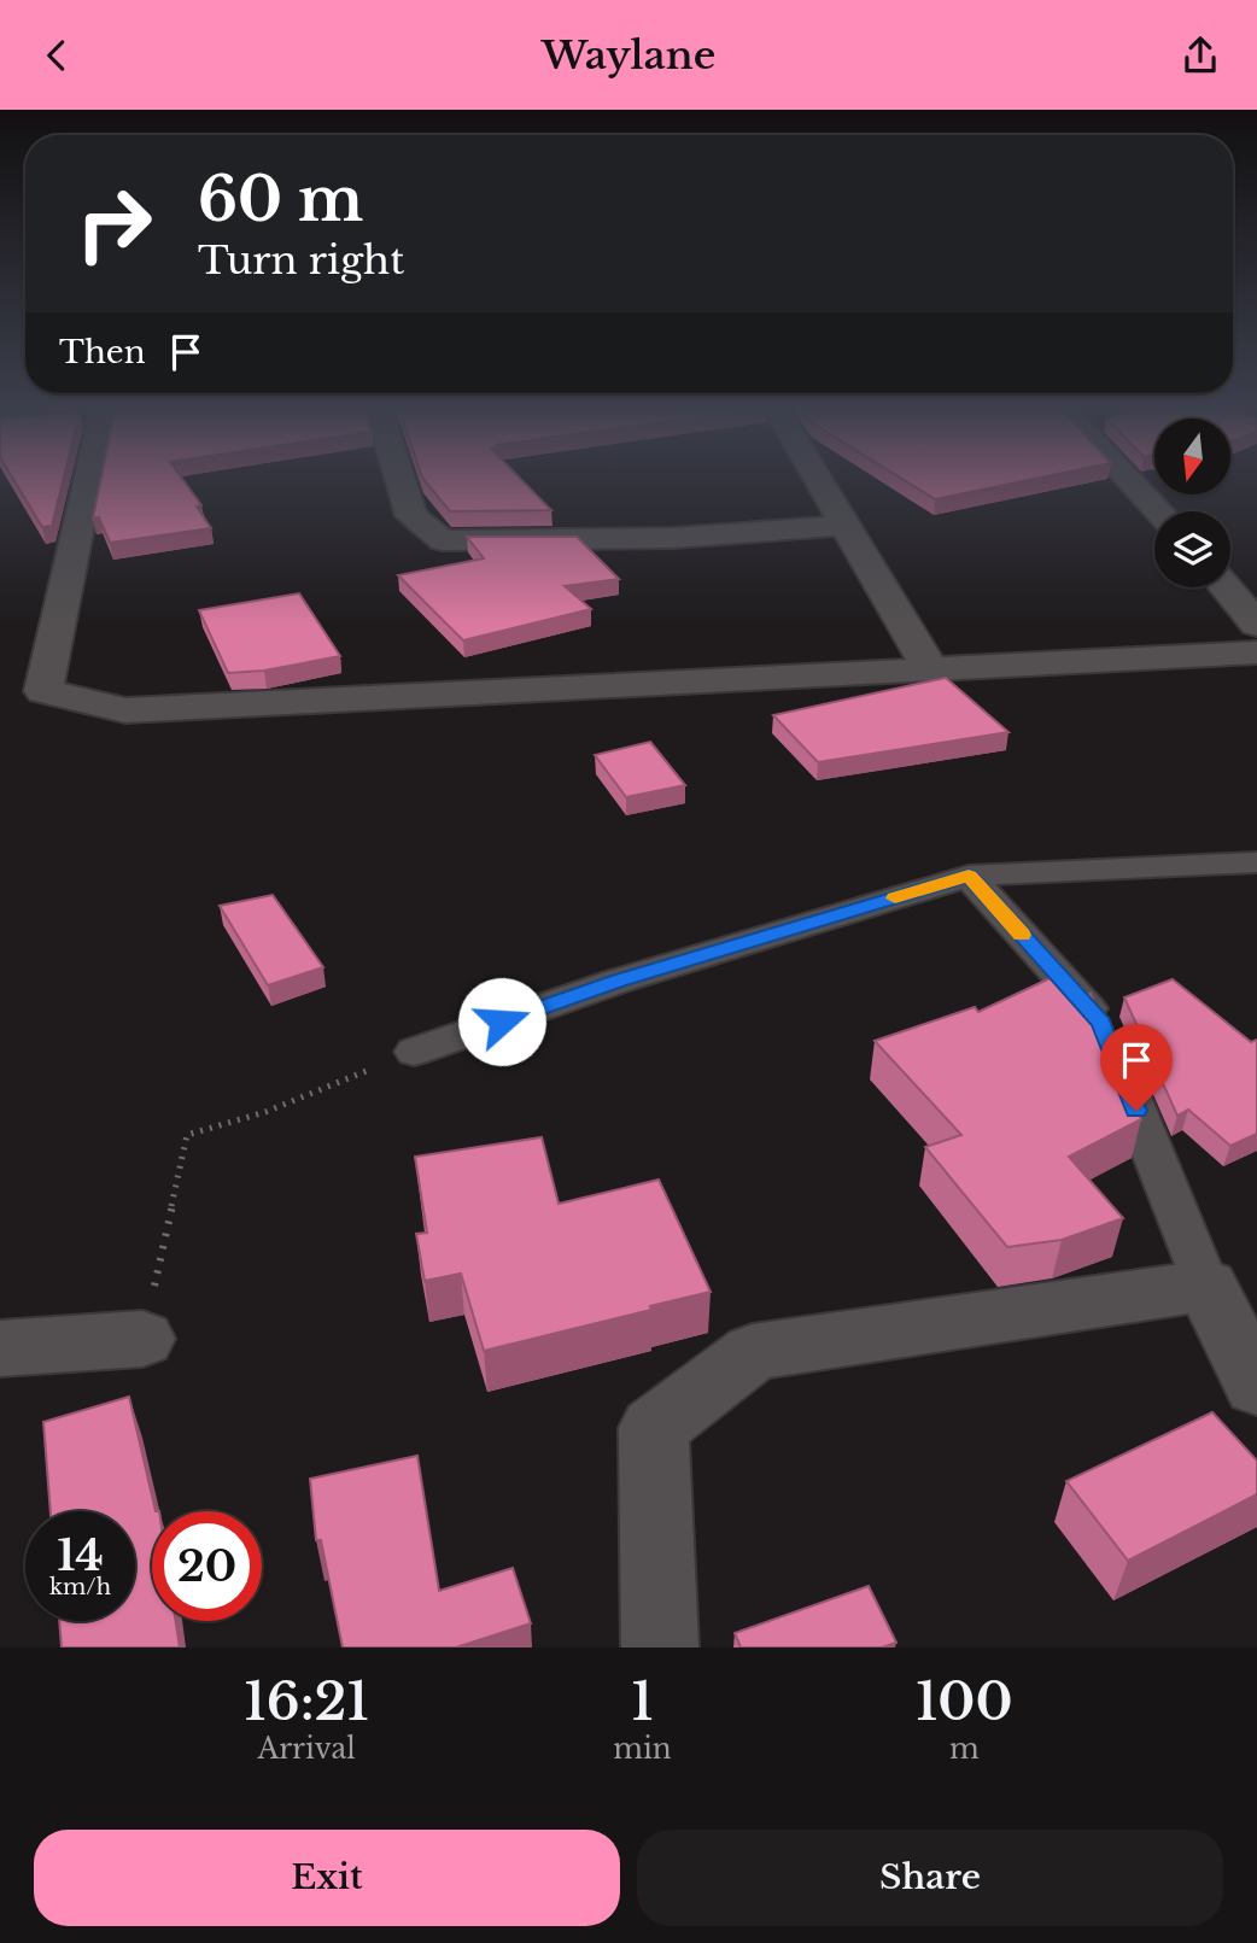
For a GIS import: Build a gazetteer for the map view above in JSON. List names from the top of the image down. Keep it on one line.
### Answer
{"north":"bottom","page":{"header":"Waylane","turn":["60 m","Turn right"],"then":"Then","speed":"14 km/h","limit":"20","eta":["16:21","Arrival","1","min","100","m"],"buttons":["Exit","Share"]}}
